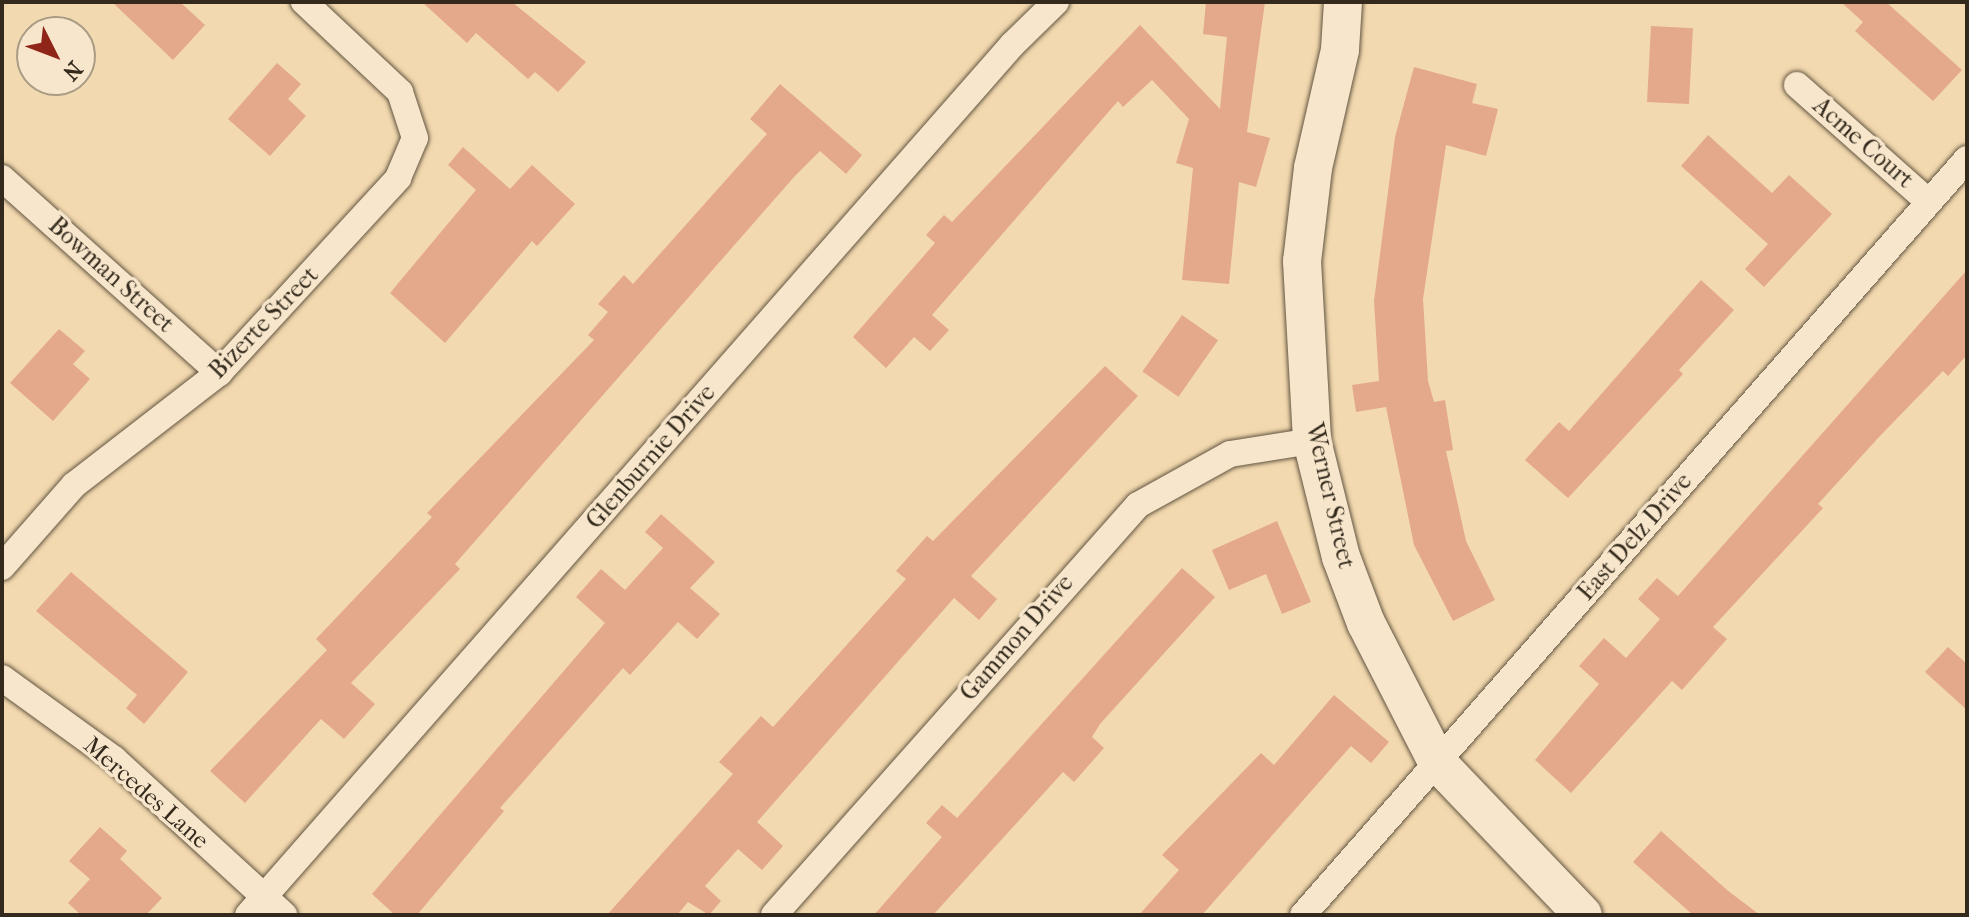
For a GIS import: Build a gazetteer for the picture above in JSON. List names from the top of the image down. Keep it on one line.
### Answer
{"streets":{"street":["Acme Court","Bowman Street","Bizerte Street","Glenburnie Drive","Werner Street","East Delz Drive","Gammon Drive","Mercedes Lane"]},"crossings":[["Acme Court","East Delz Drive"],["Bowman Street","Bizerte Street"],["Glenburnie Drive","Mercedes Lane"],["Werner Street","East Delz Drive"],["Werner Street","Gammon Drive"]],"north":"bottom right"}
